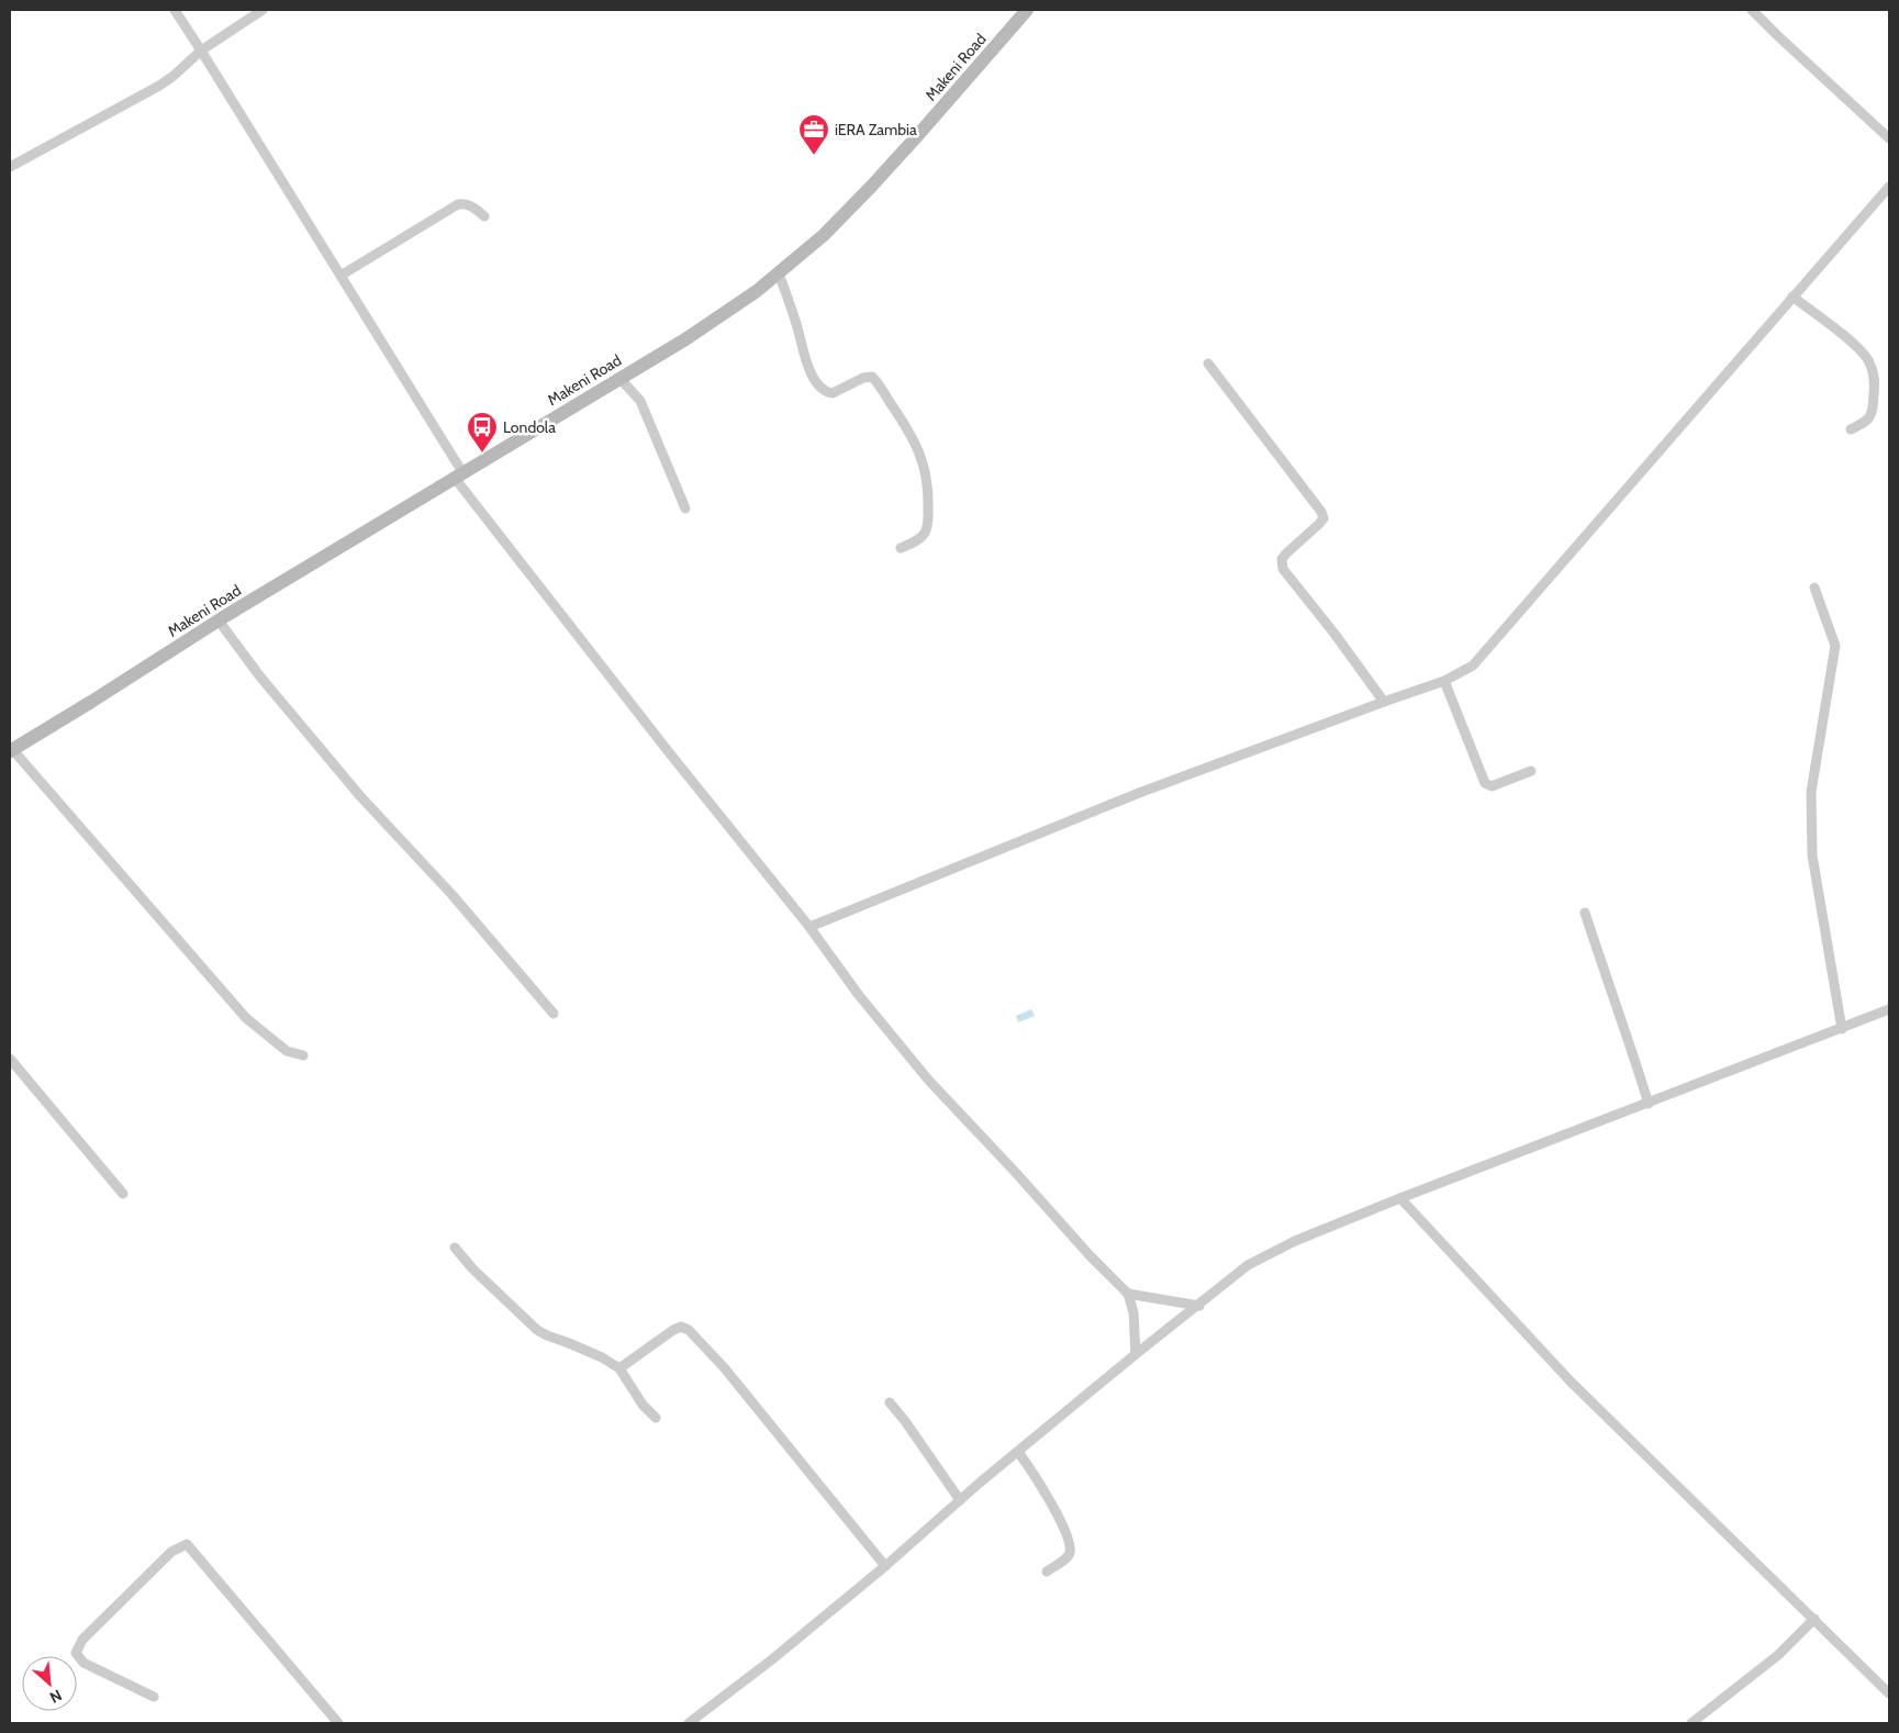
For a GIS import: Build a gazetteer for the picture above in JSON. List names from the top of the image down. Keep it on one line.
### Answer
{"streets":{"main road":["Makeni Road"]},"places":{"office":["iERA Zambia"],"bus stop":["Londola"]},"north":"bottom right"}
